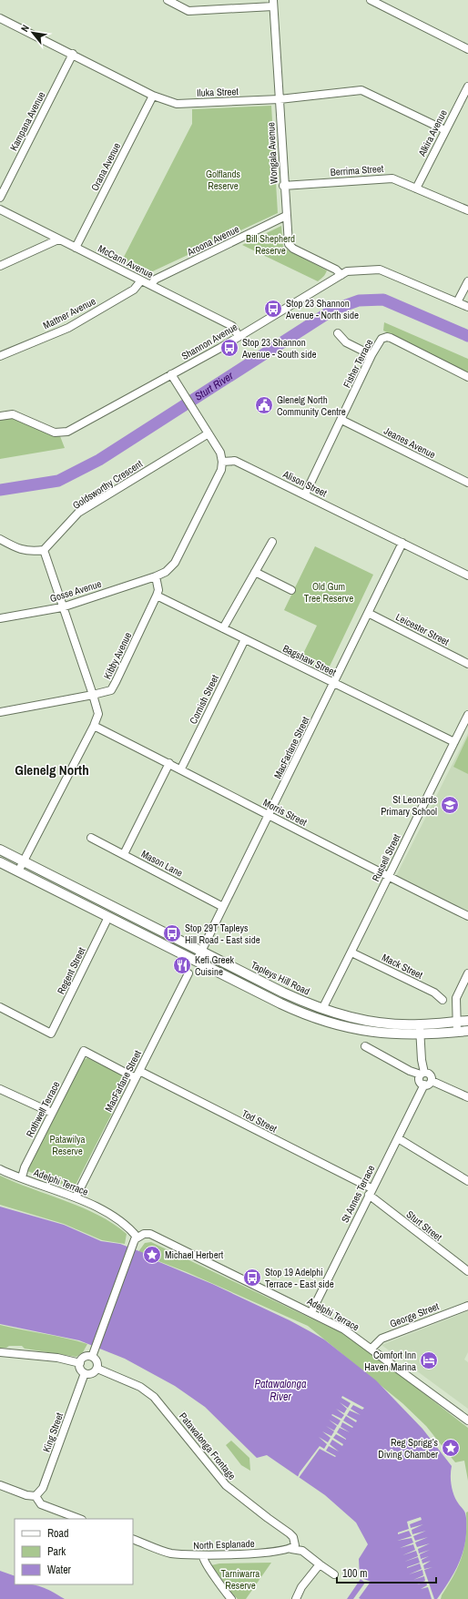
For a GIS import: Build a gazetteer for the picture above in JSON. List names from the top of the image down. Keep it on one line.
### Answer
{"streets":{"main road":["Tapleys Hill Road"],"street":["Iluka Street","Kampana Avenue","Alkira Avenue","Wongala Avenue","Orana Avenue","Berrima Street","Aroona Avenue","McCann Avenue","Mattner Avenue","Shannon Avenue","Fisher Terrace","Jeanes Avenue","Alison Street","Goldsworthy Crescent","Gosse Avenue","Leicester Street","Kibby Avenue","Bagshaw Street","Cornish Street","MacFarlane Street","Morris Street","Russell Street","Mason Lane","Mack Street","Regent Street","Rothwell Terrace","Tod Street","Adelphi Terrace","St Annes Terrace","Sturt Street","George Street","King Street","Patawalonga Frontage","North Esplanade"]},"crossings":[["Iluka Street","Kampana Avenue"],["Iluka Street","Alkira Avenue"],["Iluka Street","Wongala Avenue"],["Iluka Street","Orana Avenue"],["Alkira Avenue","Berrima Street"],["Wongala Avenue","Berrima Street"],["Wongala Avenue","Aroona Avenue"],["Wongala Avenue","Shannon Avenue"],["Orana Avenue","McCann Avenue"],["Aroona Avenue","McCann Avenue"],["McCann Avenue","Mattner Avenue"],["McCann Avenue","Shannon Avenue"],["Fisher Terrace","Jeanes Avenue"],["Fisher Terrace","Alison Street"],["Alison Street","MacFarlane Street"],["Gosse Avenue","Kibby Avenue"],["Leicester Street","MacFarlane Street"],["Kibby Avenue","Bagshaw Street"],["Bagshaw Street","Cornish Street"],["Bagshaw Street","MacFarlane Street"],["Bagshaw Street","Russell Street"],["Cornish Street","Morris Street"],["MacFarlane Street","Morris Street"],["MacFarlane Street","Mason Lane"],["MacFarlane Street","Tapleys Hill Road"],["MacFarlane Street","Rothwell Terrace"],["MacFarlane Street","Tod Street"],["MacFarlane Street","Adelphi Terrace"],["Morris Street","Russell Street"],["Russell Street","Mack Street"],["Russell Street","Tapleys Hill Road"],["Rothwell Terrace","Adelphi Terrace"],["Tod Street","St Annes Terrace"],["Tod Street","Sturt Street"],["Adelphi Terrace","St Annes Terrace"],["Adelphi Terrace","George Street"],["St Annes Terrace","Sturt Street"],["King Street","Patawalonga Frontage"],["Patawalonga Frontage","North Esplanade"]],"districts":["Glenelg North"],"water":["Sturt River","Patawalonga River"],"parks":["Golflands Reserve","Bill Shepherd Reserve","Old Gum Tree Reserve","Patawilya Reserve","Tarniwarra Reserve"],"places":{"bus stop":["Stop 23 Shannon Avenue - North side","Stop 23 Shannon Avenue - South side","Stop 29T Tapleys Hill Road - East side","Stop 19 Adelphi Terrace - East side"],"public building":["Glenelg North Community Centre"],"school or university":["St Leonards Primary School"],"restaurant":["Kefi Greek Cuisine"],"place":["Michael Herbert","Reg Sprigg’s Diving Chamber"],"hotel":["Comfort Inn Haven Marina"]},"legend":["Road","Park","Water"],"scale_bar":"100 m","north":"top left"}
